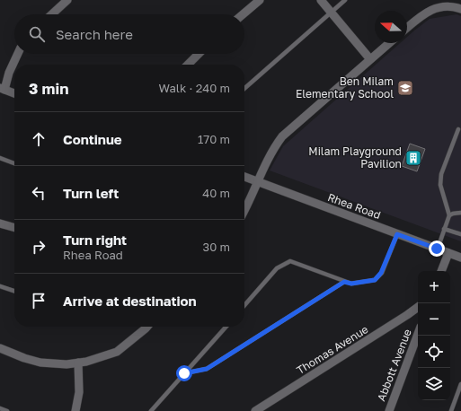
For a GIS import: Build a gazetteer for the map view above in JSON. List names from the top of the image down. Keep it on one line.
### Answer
{"streets":{"street":["Rhea Road","Thomas Avenue","Abbott Avenue"]},"places":{"school or university":["Ben Milam Elementary School"],"building":["Milam Playground Pavilion"]},"north":"left","page":{"search":"Search here","heading":["3 min","Walk · 240 m"],"list":[["Continue","170 m"],["Turn left","40 m"],["Turn right","Rhea Road","30 m"],"Arrive at destination"],"map_buttons":["+","−"]}}
